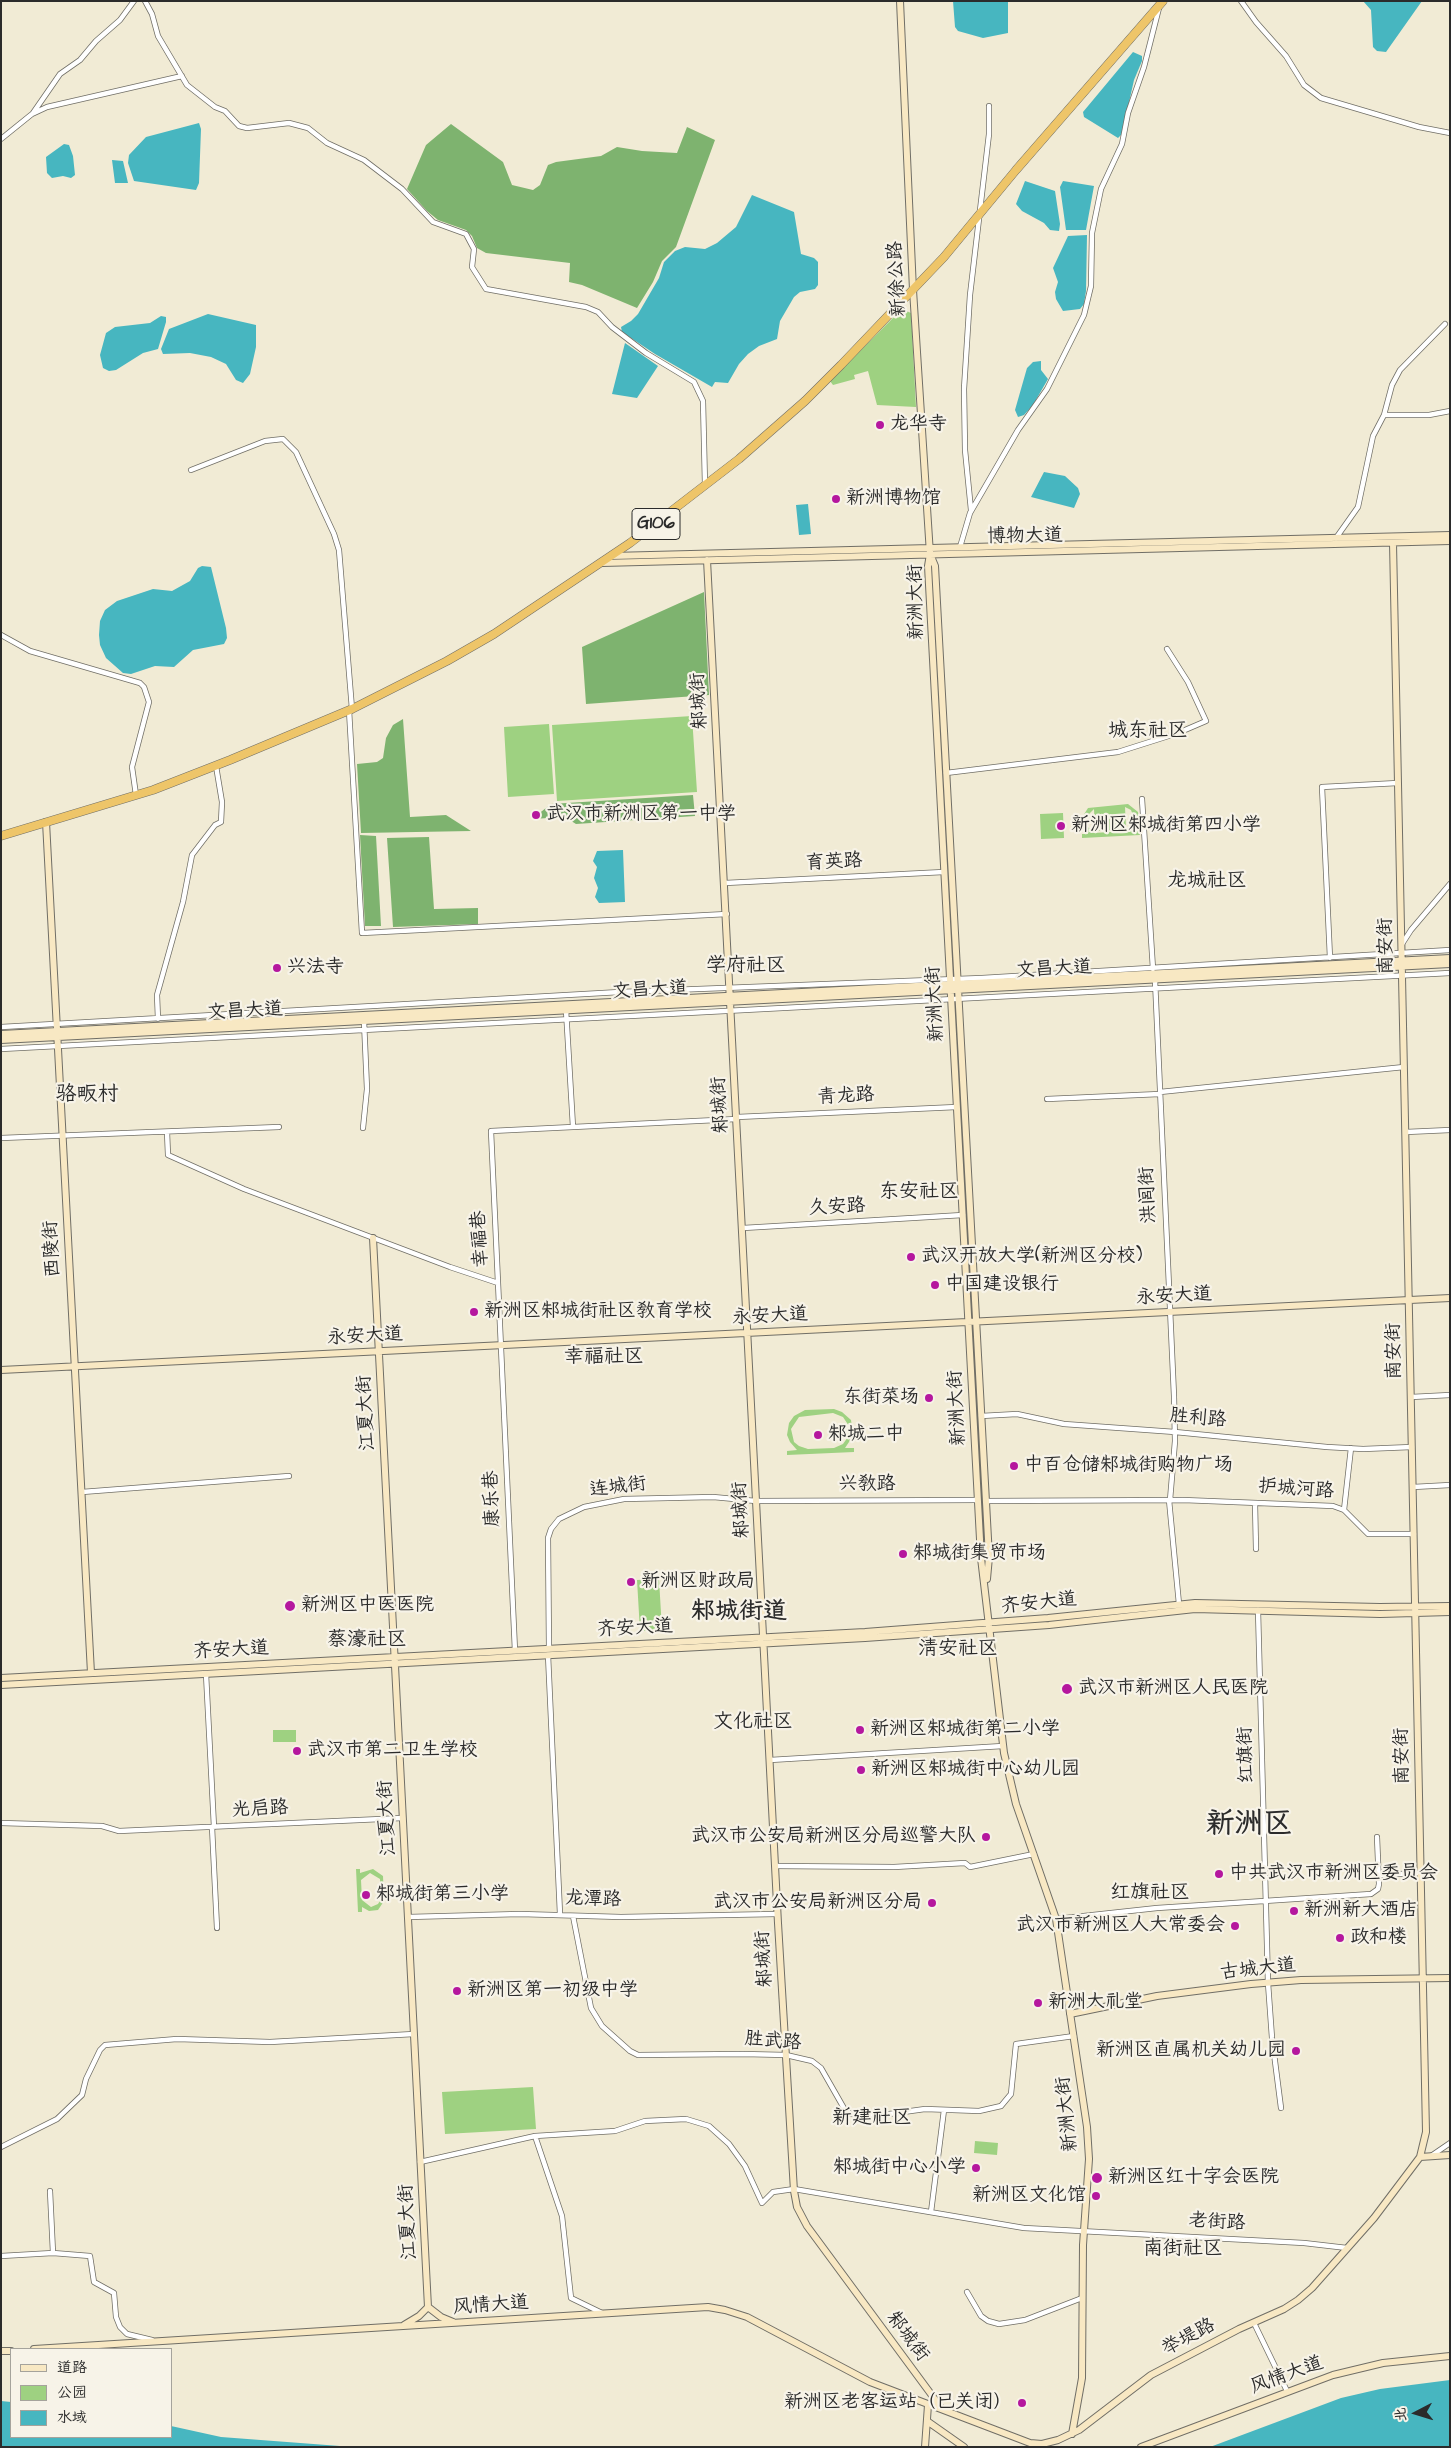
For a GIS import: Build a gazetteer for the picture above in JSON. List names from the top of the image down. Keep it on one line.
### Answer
{"streets":{"highway":["G106"],"main road":["新徐公路","博物大道","新洲大街","邾城街","南安街","文昌大道","西陵街","永安大道","江夏大街","齐安大道","古城大道","风情大道","举堤路"],"street":["育英路","青龙路","洪闾街","久安路","幸福巷","胜利路","兴教路","连城街","护城河路","康乐巷","红旗街","光启路","龙潭路","胜武路","老街路"]},"crossings":[["新徐公路","G106"],["新徐公路","博物大道"],["新徐公路","新洲大街"],["G106","博物大道"],["G106","西陵街"],["博物大道","新洲大街"],["博物大道","邾城街"],["博物大道","南安街"],["新洲大街","育英路"],["新洲大街","文昌大道"],["新洲大街","青龙路"],["新洲大街","久安路"],["新洲大街","永安大道"],["新洲大街","胜利路"],["新洲大街","兴教路"],["新洲大街","护城河路"],["新洲大街","齐安大道"],["新洲大街","古城大道"],["新洲大街","胜武路"],["新洲大街","老街路"],["新洲大街","举堤路"],["邾城街","育英路"],["邾城街","文昌大道"],["邾城街","青龙路"],["邾城街","久安路"],["邾城街","永安大道"],["邾城街","兴教路"],["邾城街","连城街"],["邾城街","齐安大道"],["邾城街","龙潭路"],["邾城街","胜武路"],["邾城街","老街路"],["邾城街","举堤路"],["南安街","文昌大道"],["南安街","永安大道"],["南安街","胜利路"],["南安街","护城河路"],["南安街","齐安大道"],["南安街","古城大道"],["南安街","举堤路"],["文昌大道","洪闾街"],["文昌大道","西陵街"],["青龙路","幸福巷"],["洪闾街","永安大道"],["洪闾街","胜利路"],["洪闾街","护城河路"],["洪闾街","齐安大道"],["幸福巷","永安大道"],["幸福巷","康乐巷"],["西陵街","永安大道"],["西陵街","齐安大道"],["永安大道","江夏大街"],["永安大道","康乐巷"],["江夏大街","齐安大道"],["江夏大街","光启路"],["江夏大街","龙潭路"],["兴教路","连城街"],["兴教路","护城河路"],["连城街","齐安大道"],["连城街","龙潭路"],["康乐巷","齐安大道"],["齐安大道","红旗街"],["红旗街","古城大道"],["龙潭路","胜武路"],["老街路","举堤路"],["风情大道","举堤路"]],"districts":["城东社区","龙城社区","学府社区","骆畈村","东安社区","幸福社区","邾城街道","蔡濠社区","清安社区","文化社区","新洲区","红旗社区","新建社区","南街社区"],"places":["龙华寺","新洲博物馆","武汉市新洲区第一中学","新洲区邾城街第四小学","兴法寺","武汉开放大学(新洲区分校)","中国建设银行","新洲区邾城街社区教育学校","东街菜场","邾城二中","中百仓储邾城街购物广场","邾城街集贸市场","新洲区财政局","新洲区中医医院","武汉市新洲区人民医院","新洲区邾城街第二小学","武汉市第二卫生学校","新洲区邾城街中心幼儿园","武汉市公安局新洲区分局巡警大队","中共武汉市新洲区委员会","邾城街第三小学","武汉市公安局新洲区分局","新洲新大酒店","武汉市新洲区人大常委会","政和楼","新洲区第一初级中学","新洲大礼堂","新洲区直属机关幼儿园","邾城街中心小学","新洲区红十字会医院","新洲区文化馆","新洲区老客运站（已关闭）"],"legend":["道路","公园","水域"],"north":"left"}
